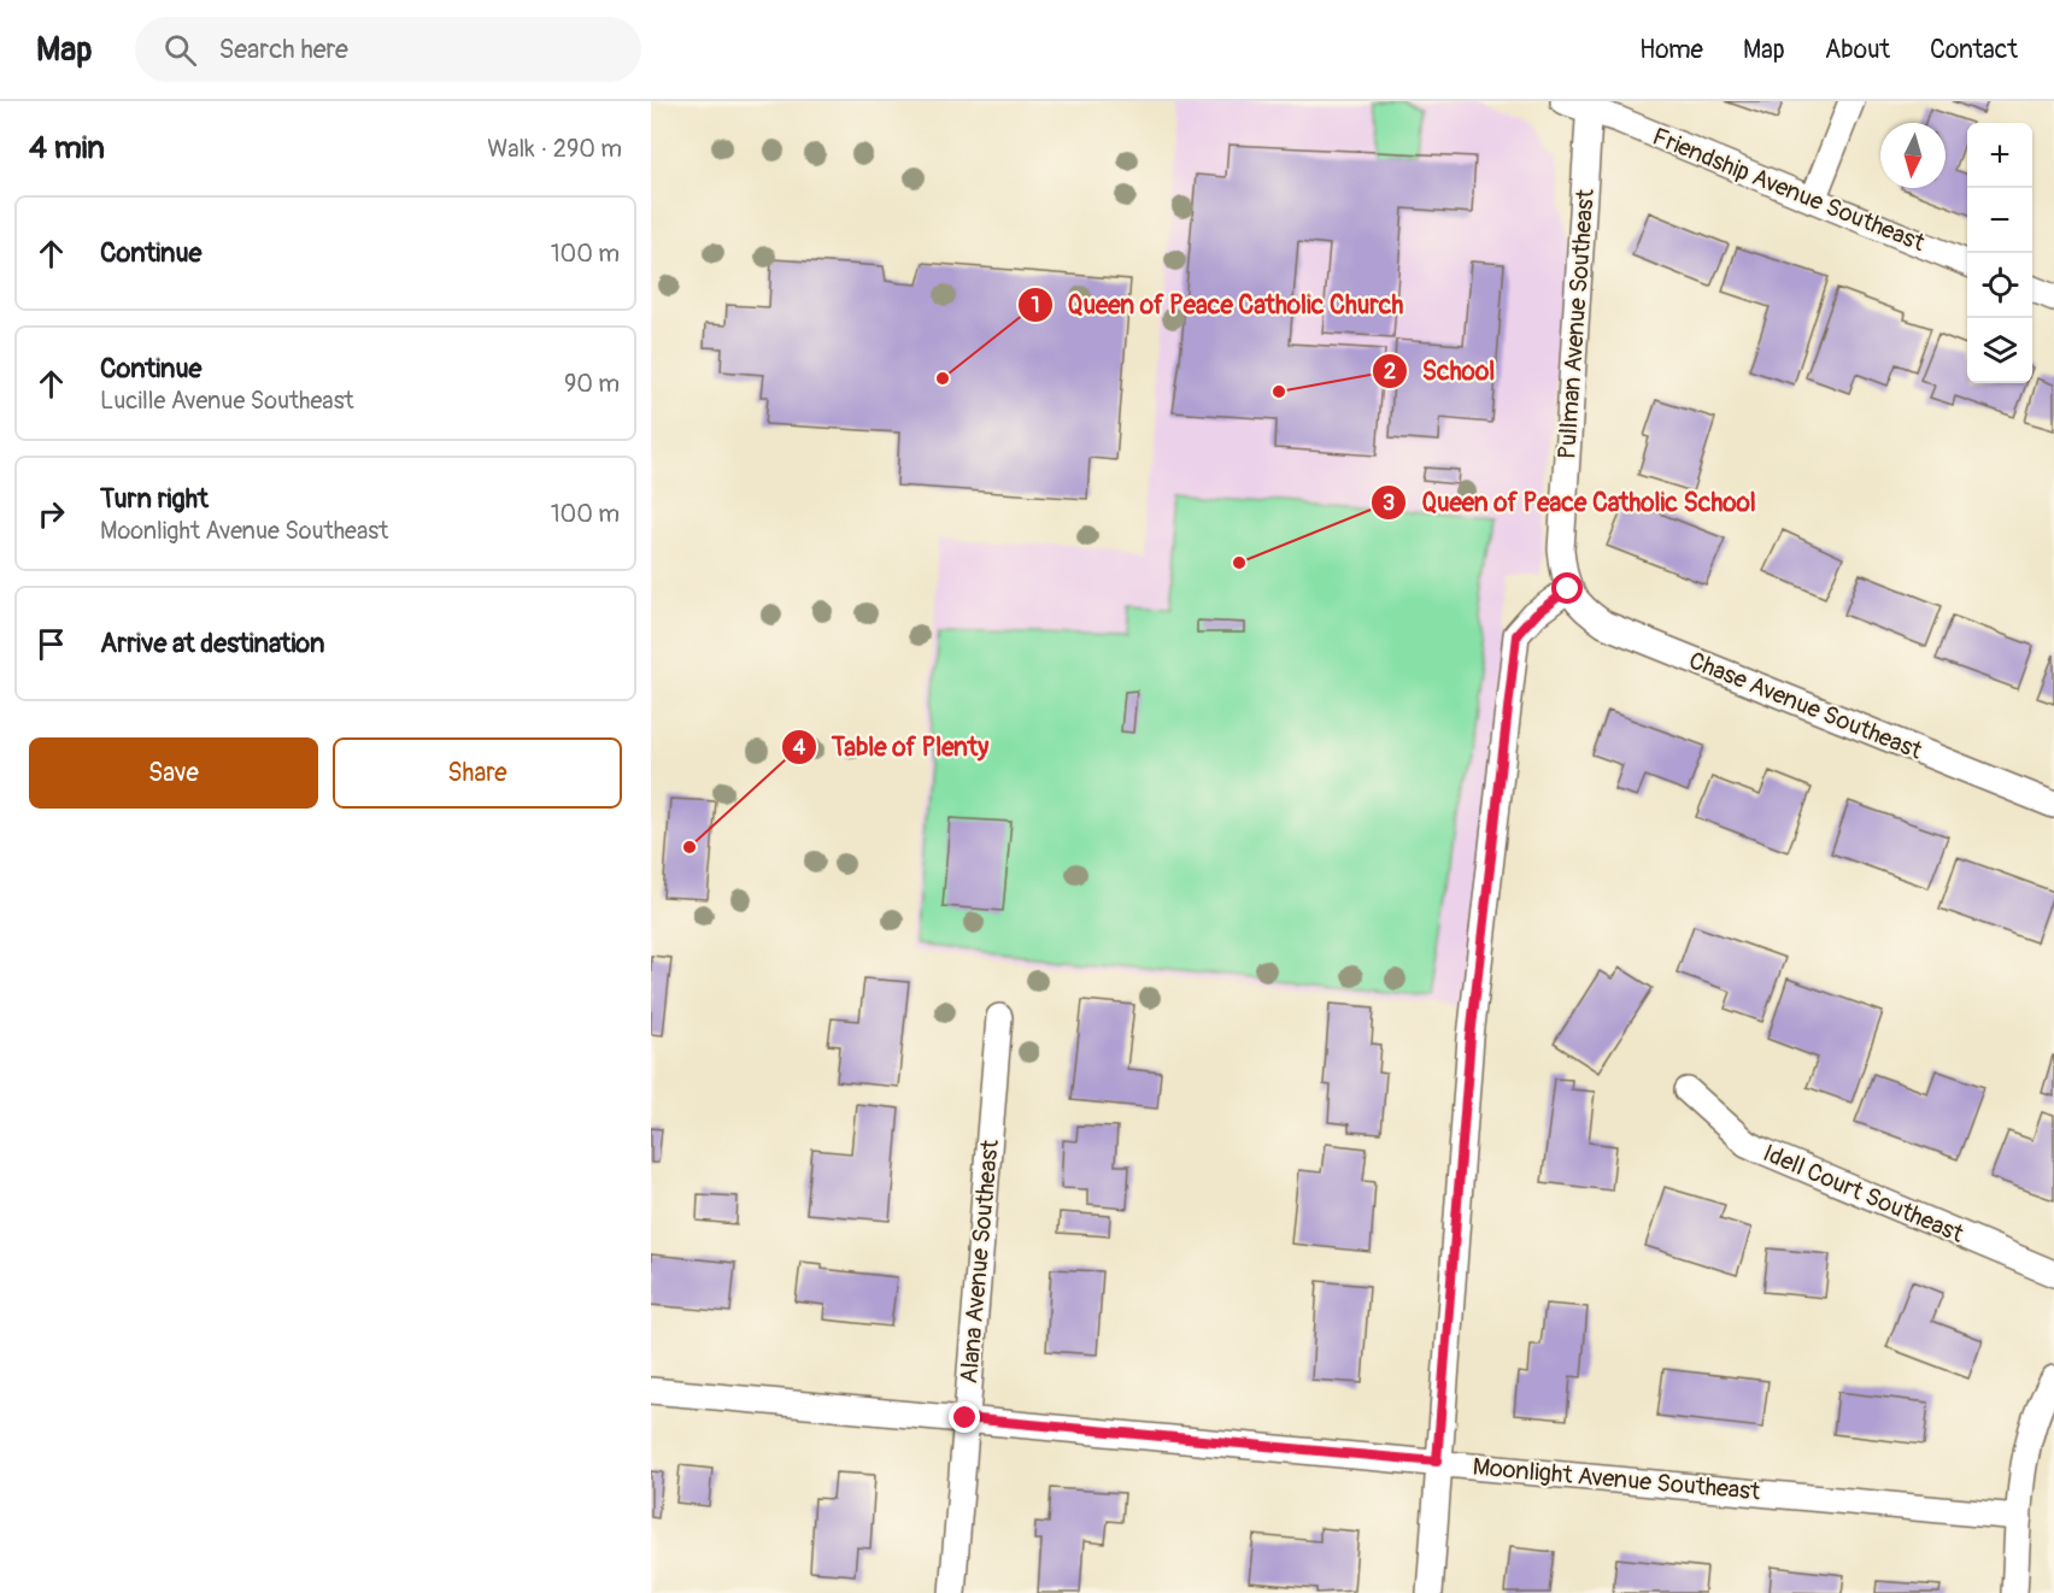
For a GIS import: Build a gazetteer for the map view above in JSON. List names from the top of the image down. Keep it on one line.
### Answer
{"streets":{"street":["Friendship Avenue Southeast","Pullman Avenue Southeast","Chase Avenue Southeast","Idell Court Southeast","Alana Avenue Southeast","Moonlight Avenue Southeast"]},"crossings":[["Friendship Avenue Southeast","Pullman Avenue Southeast"],["Pullman Avenue Southeast","Chase Avenue Southeast"],["Alana Avenue Southeast","Moonlight Avenue Southeast"]],"places":["Queen of Peace Catholic Church","School","Queen of Peace Catholic School","Table of Plenty"],"north":"bottom","page":{"header":"Map","search":"Search here","nav":["Home","Map","About","Contact"],"heading":["4 min","Walk · 290 m"],"map_buttons":["+","−"],"list":[["Continue","100 m"],["Continue","Lucille Avenue Southeast","90 m"],["Turn right","Moonlight Avenue Southeast","100 m"],"Arrive at destination"],"buttons":["Save","Share"]}}
